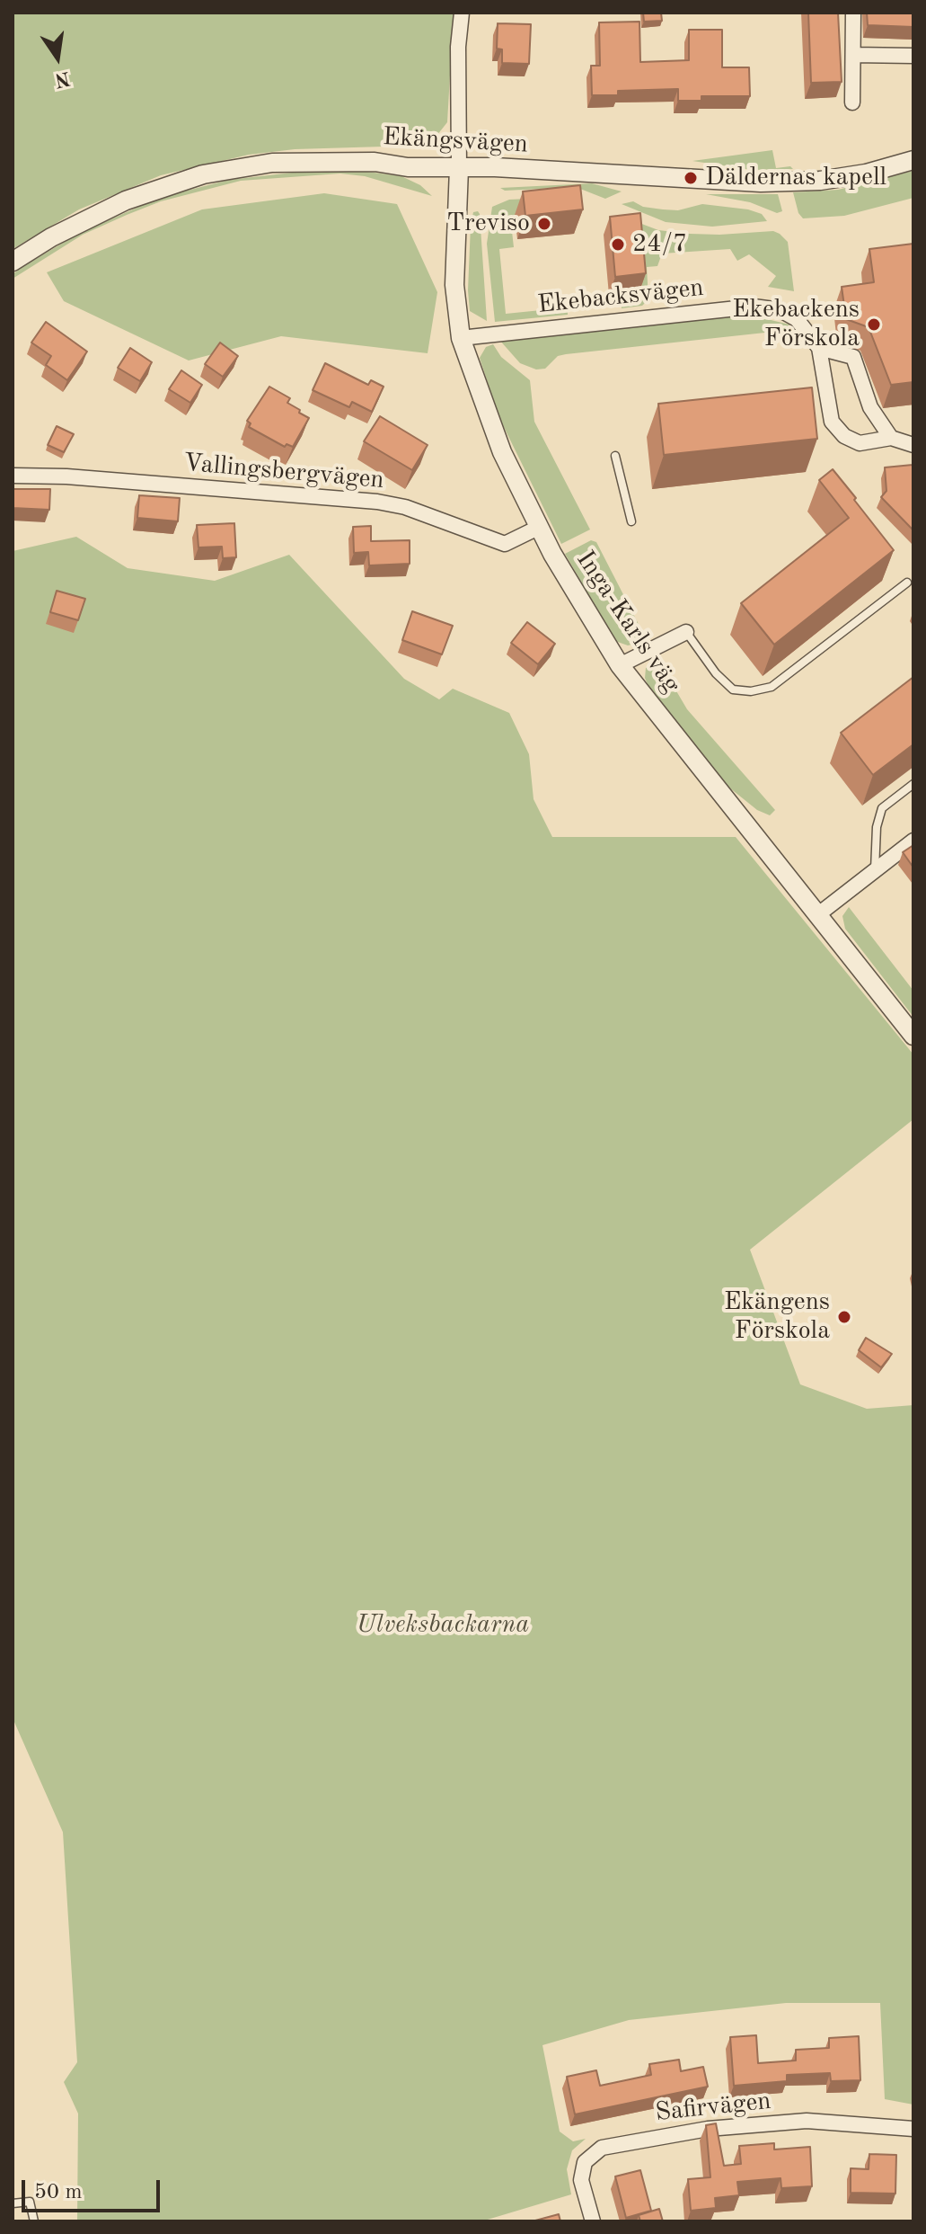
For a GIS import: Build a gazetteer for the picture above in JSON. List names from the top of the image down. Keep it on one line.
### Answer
{"streets":{"street":["Ekängsvägen","Ekebacksvägen","Vallingsbergvägen","Inga-Karls väg","Safirvägen"]},"crossings":[["Ekängsvägen","Inga-Karls väg"],["Ekebacksvägen","Inga-Karls väg"],["Vallingsbergvägen","Inga-Karls väg"]],"parks":["Ulveksbackarna"],"places":["Däldernas kapell","Treviso","24/7","Ekebackens Förskola","Ekängens Förskola"],"scale_bar":"50 m","north":"bottom"}
